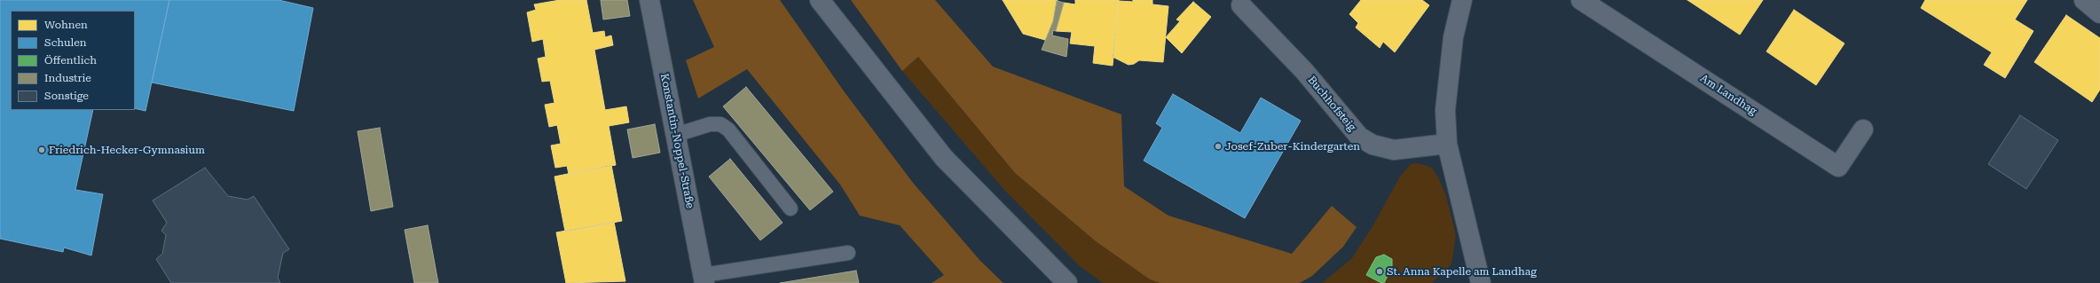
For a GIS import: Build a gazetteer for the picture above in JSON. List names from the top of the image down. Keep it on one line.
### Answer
{"streets":{"street":["Am Landhag","Buchhofsteig","Konstantin-Noppel-Straße"]},"places":["Josef-Zuber-Kindergarten","Friedrich-Hecker-Gymnasium","St. Anna Kapelle am Landhag"],"legend":["Wohnen","Schulen","Öffentlich","Industrie","Sonstige"]}
